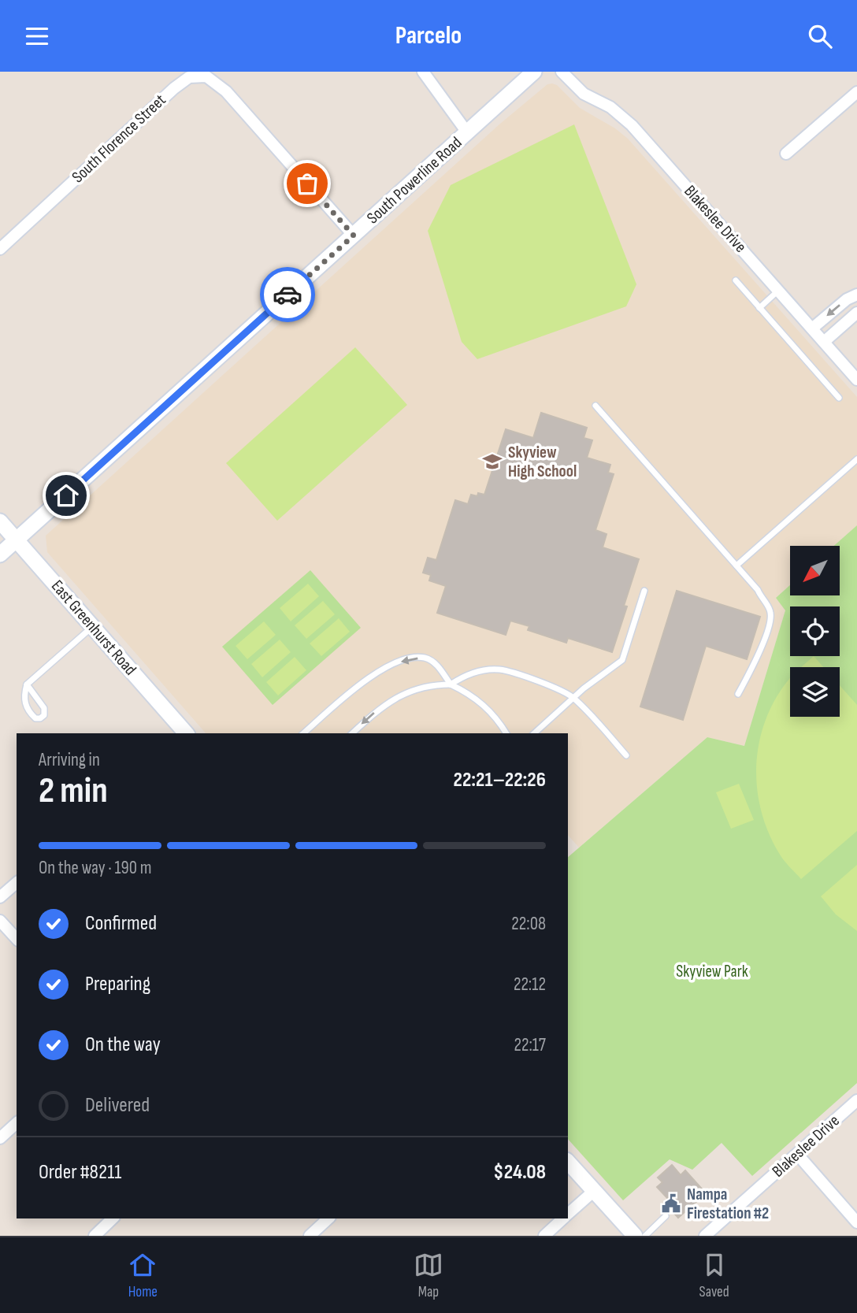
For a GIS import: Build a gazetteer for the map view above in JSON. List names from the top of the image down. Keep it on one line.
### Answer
{"streets":{"street":["South Florence Street","South Powerline Road","Blakeslee Drive","East Greenhurst Road"]},"crossings":[["South Florence Street","South Powerline Road"],["South Powerline Road","East Greenhurst Road"]],"parks":["Skyview Park"],"places":{"school or university":["Skyview High School"],"public building":["Nampa Firestation #2"]},"north":"bottom left","page":{"header":"Parcelo","heading":["2 min","Arriving in","22:21–22:26"],"panel":["Order #8211","$24.08"],"bar":"On the way · 190 m","list":[["Confirmed","22:08"],["Preparing","22:12"],["On the way","22:17"],"Delivered"],"tabs":["Home","Map","Saved"]}}
